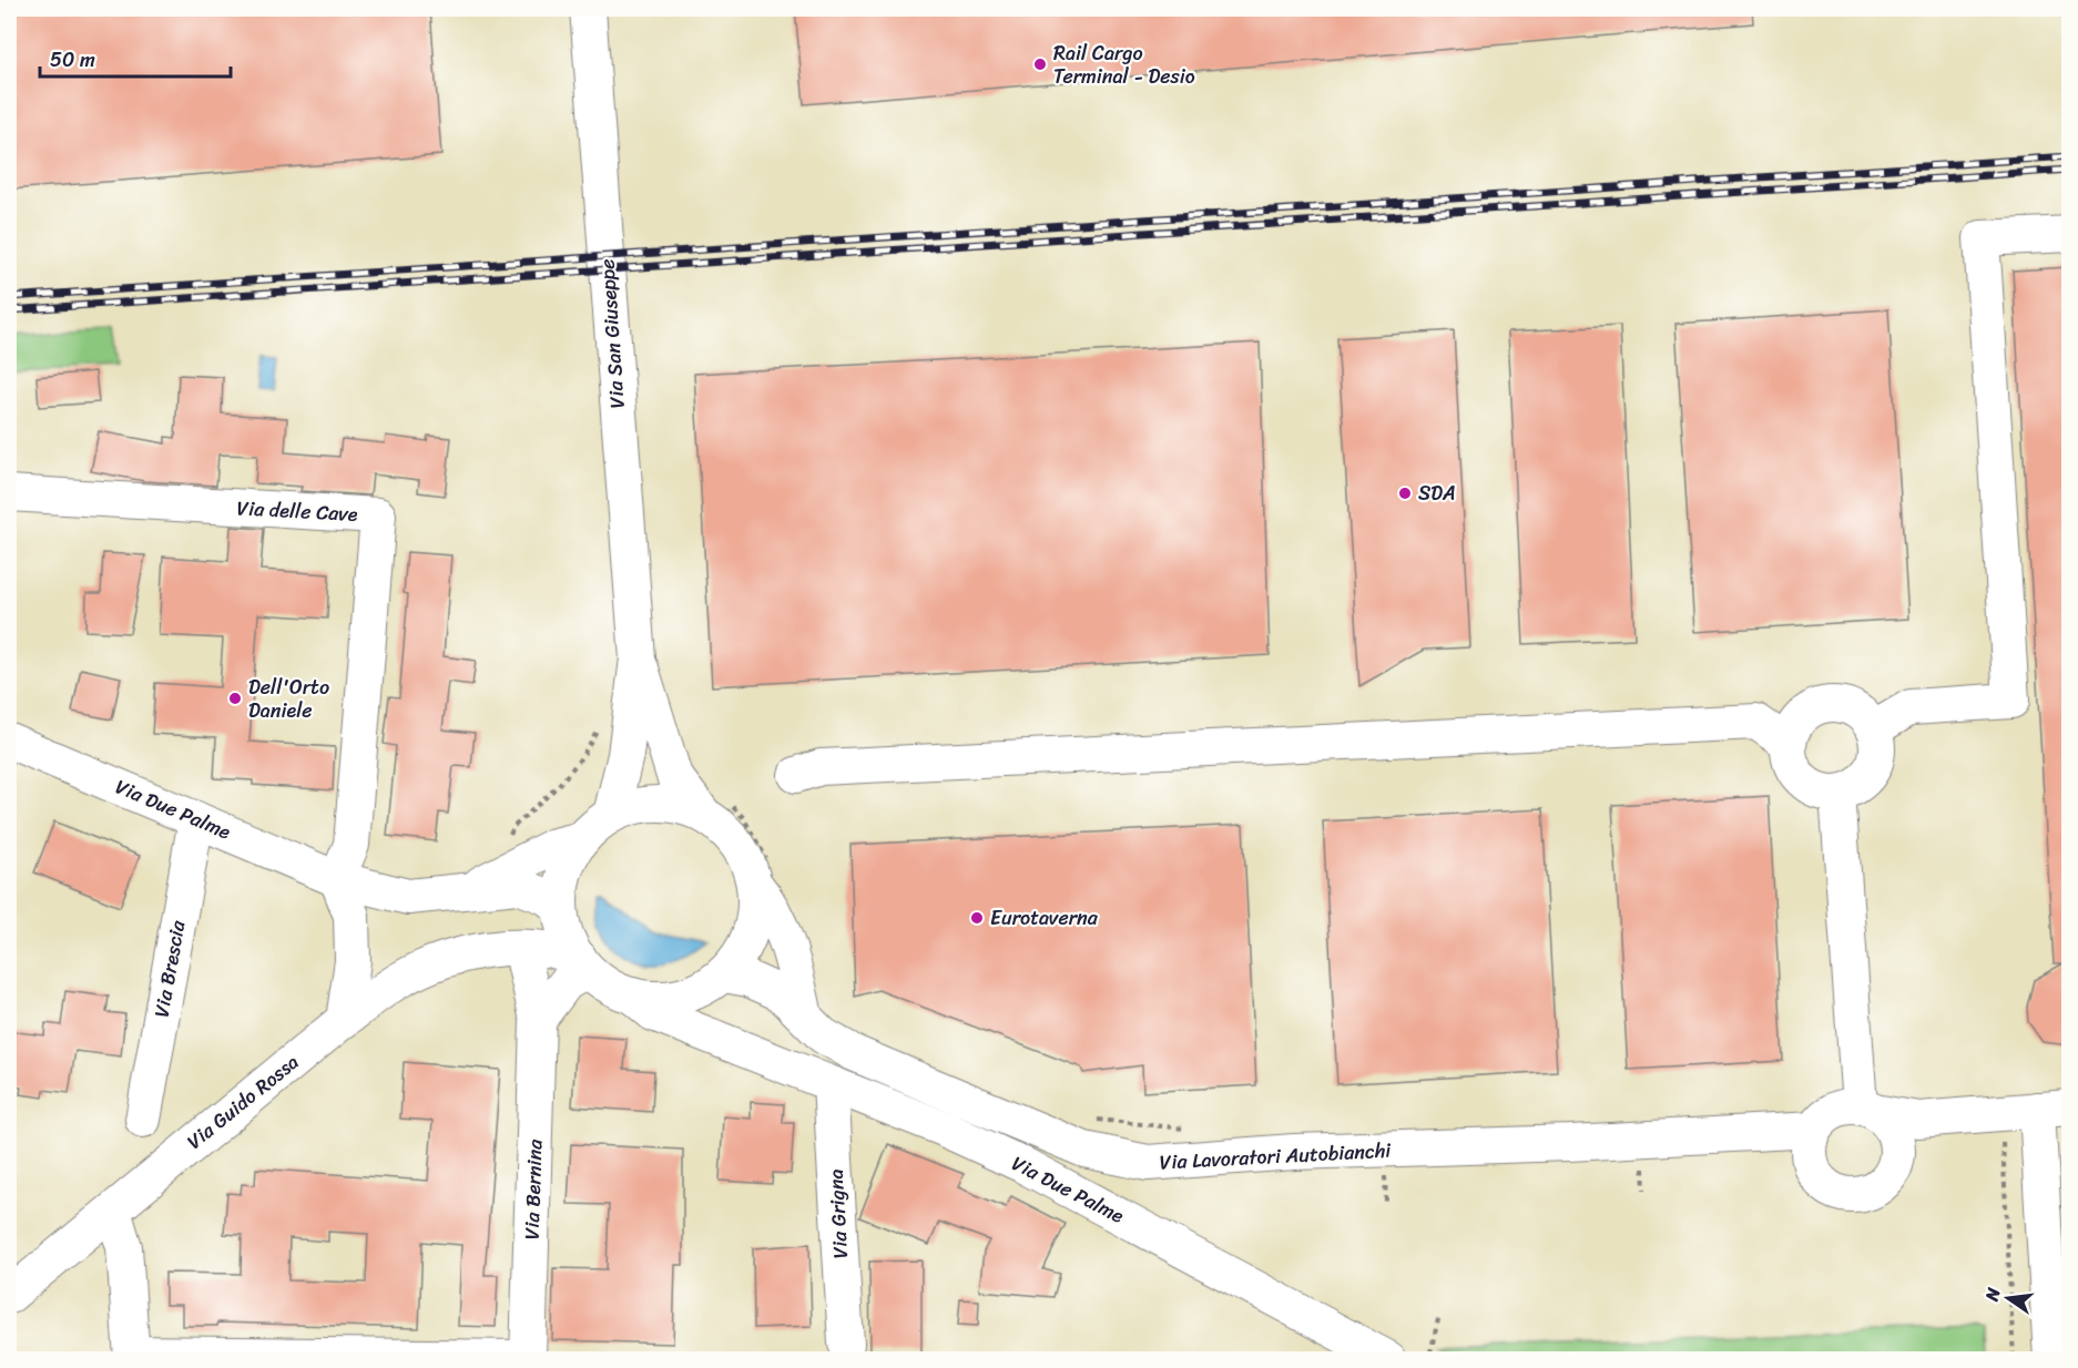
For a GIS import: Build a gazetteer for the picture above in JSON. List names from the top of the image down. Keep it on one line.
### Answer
{"streets":{"street":["Via San Giuseppe","Via delle Cave","Via Due Palme","Via Brescia","Via Guido Rossa","Via Lavoratori Autobianchi","Via Bernina","Via Grigna"]},"crossings":[["Via San Giuseppe","Via Due Palme"],["Via San Giuseppe","Via Guido Rossa"],["Via San Giuseppe","Via Lavoratori Autobianchi"],["Via delle Cave","Via Due Palme"],["Via Due Palme","Via Brescia"],["Via Due Palme","Via Guido Rossa"],["Via Due Palme","Via Lavoratori Autobianchi"],["Via Due Palme","Via Grigna"],["Via Guido Rossa","Via Lavoratori Autobianchi"],["Via Guido Rossa","Via Bernina"]],"places":["Rail Cargo Terminal - Desio","SDA","Dell'Orto Daniele","Eurotaverna"],"scale_bar":"50 m","north":"left"}
